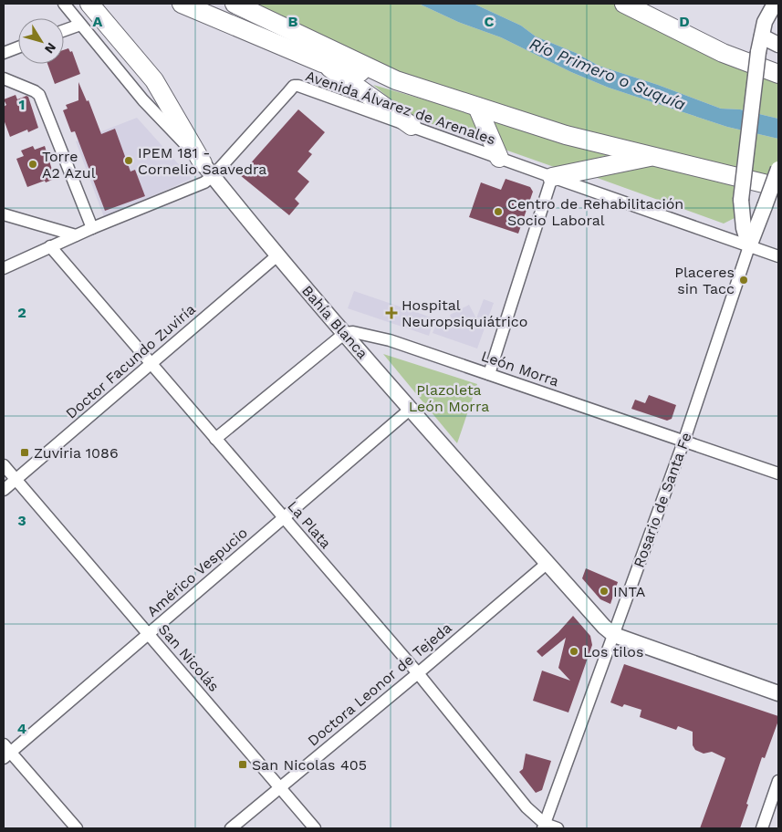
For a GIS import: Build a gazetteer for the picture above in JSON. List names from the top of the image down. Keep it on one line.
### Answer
{"streets":{"street":["Avenida Álvarez de Arenales","Bahía Blanca","Doctor Facundo Zuviría","León Morra","Rosario de Santa Fe","La Plata","Américo Vespucio","San Nicolás","Doctora Leonor de Tejeda"]},"crossings":[["Avenida Álvarez de Arenales","Bahía Blanca"],["Avenida Álvarez de Arenales","Rosario de Santa Fe"],["Avenida Álvarez de Arenales","La Plata"],["Bahía Blanca","Doctor Facundo Zuviría"],["Bahía Blanca","León Morra"],["Bahía Blanca","Rosario de Santa Fe"],["Bahía Blanca","Américo Vespucio"],["Bahía Blanca","Doctora Leonor de Tejeda"],["Doctor Facundo Zuviría","La Plata"],["Doctor Facundo Zuviría","San Nicolás"],["León Morra","Rosario de Santa Fe"],["Rosario de Santa Fe","La Plata"],["La Plata","Américo Vespucio"],["La Plata","Doctora Leonor de Tejeda"],["Américo Vespucio","San Nicolás"],["San Nicolás","Doctora Leonor de Tejeda"]],"water":["Río Primero o Suquía"],"parks":["Plazoleta León Morra"],"places":{"other":["IPEM 181 - Cornelio Saavedra","Torre A2 Azul","Centro de Rehabilitación Socio Laboral","Placeres sin Tacc","INTA","Los tilos"],"health":["Hospital Neuropsiquiátrico"],"transit":["Zuviria 1086","San Nicolas 405"]},"north":"bottom right","grid":{"columns":["A","B","C","D"],"rows":["1","2","3","4"]}}
